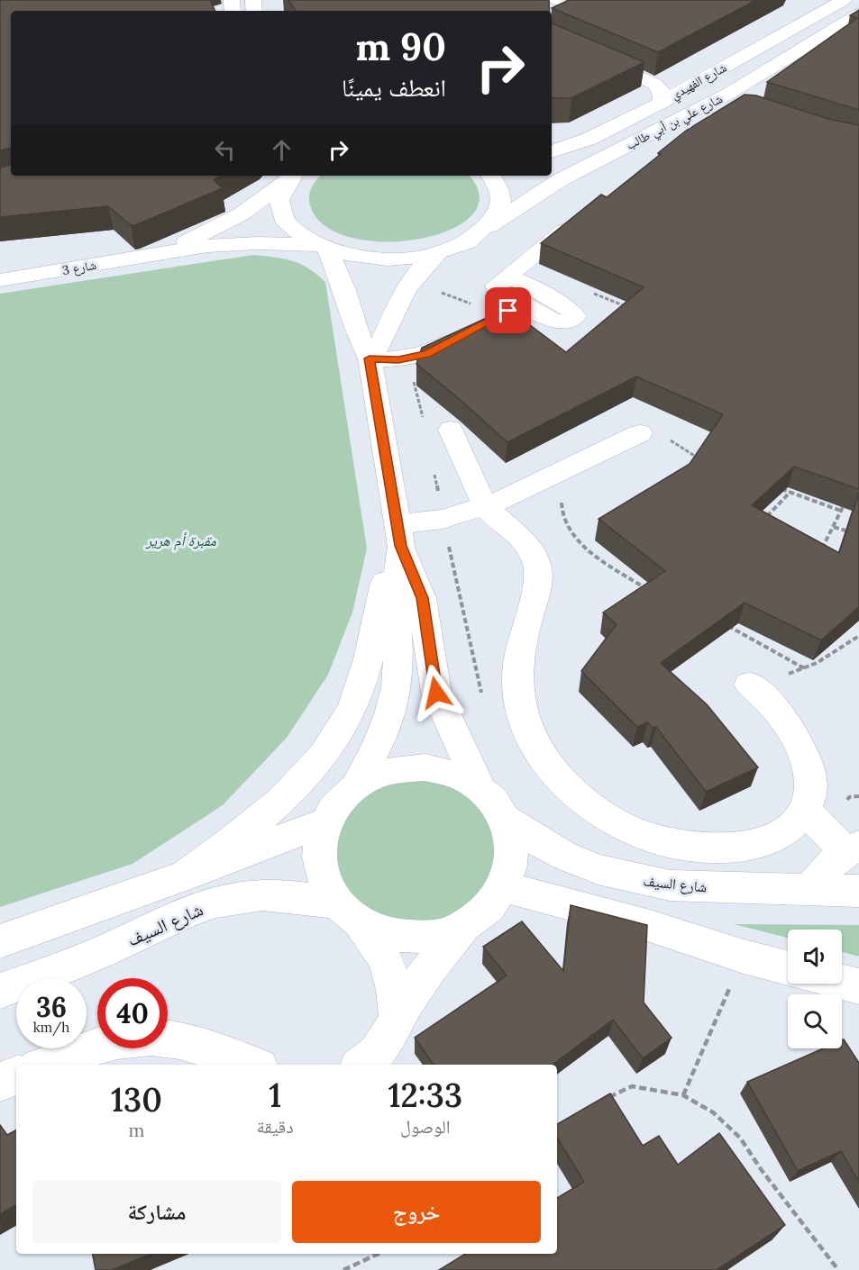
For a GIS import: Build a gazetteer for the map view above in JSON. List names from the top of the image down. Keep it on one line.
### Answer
{"streets":{"street":["شارع الفهيدي","شارع علي بن أبي طالب","شارع 3","شارع السيف"]},"crossings":[["شارع علي بن أبي طالب","شارع 3"]],"parks":["مقبرة أم هرير"],"page":{"turn":["90 m","انعطف يمينًا"],"speed":"36 km/h","limit":"40","eta":["12:33","الوصول","1","دقيقة","130","m"],"buttons":["خروج","مشاركة"]}}
